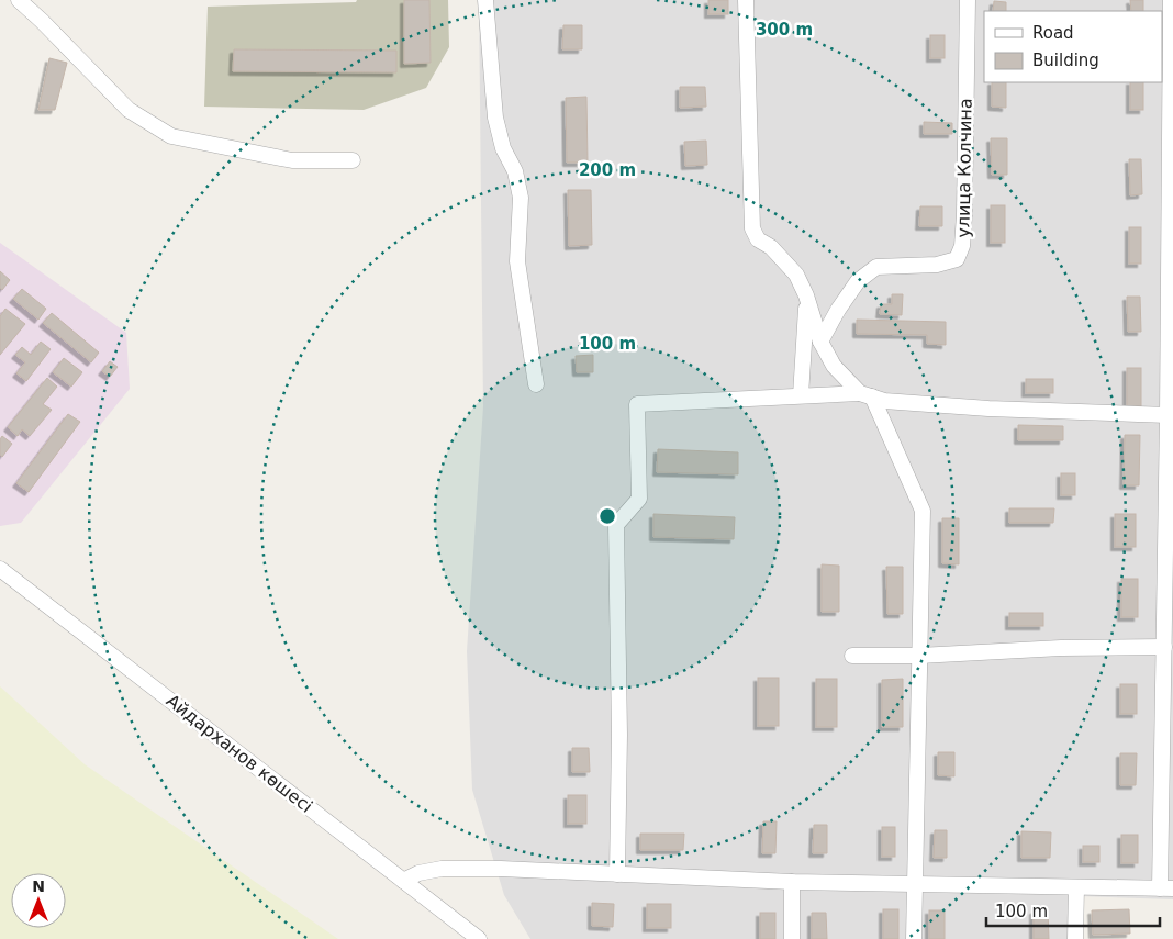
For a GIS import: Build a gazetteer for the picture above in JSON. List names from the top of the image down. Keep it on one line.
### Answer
{"streets":{"street":["улица Колчина","Айдарханов көшесі"]},"legend":["Road","Building"],"scale_bar":"100 m","north":"top","rings":["300 m","200 m","100 m"]}
